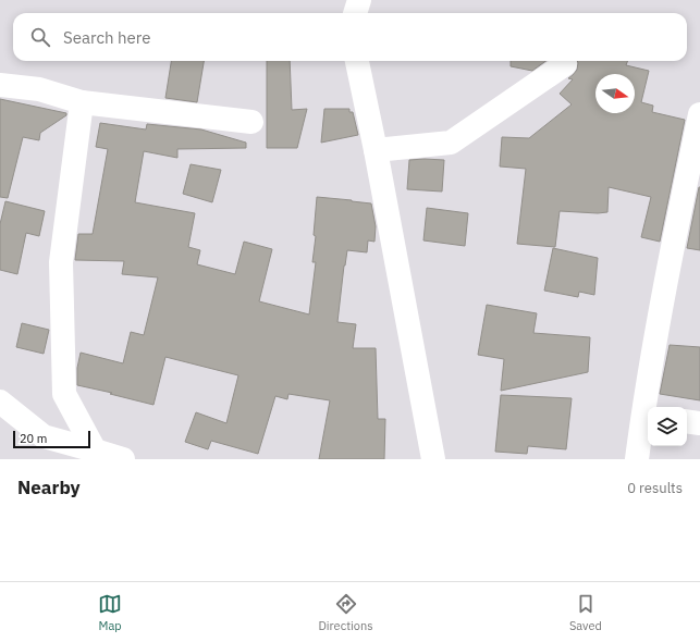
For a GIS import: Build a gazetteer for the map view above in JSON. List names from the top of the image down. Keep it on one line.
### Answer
{"scale_bar":"20 m","north":"right","page":{"search":"Search here","scale":"20 m","heading":["Nearby","0 results"],"nav":["Map","Directions","Saved"]}}
